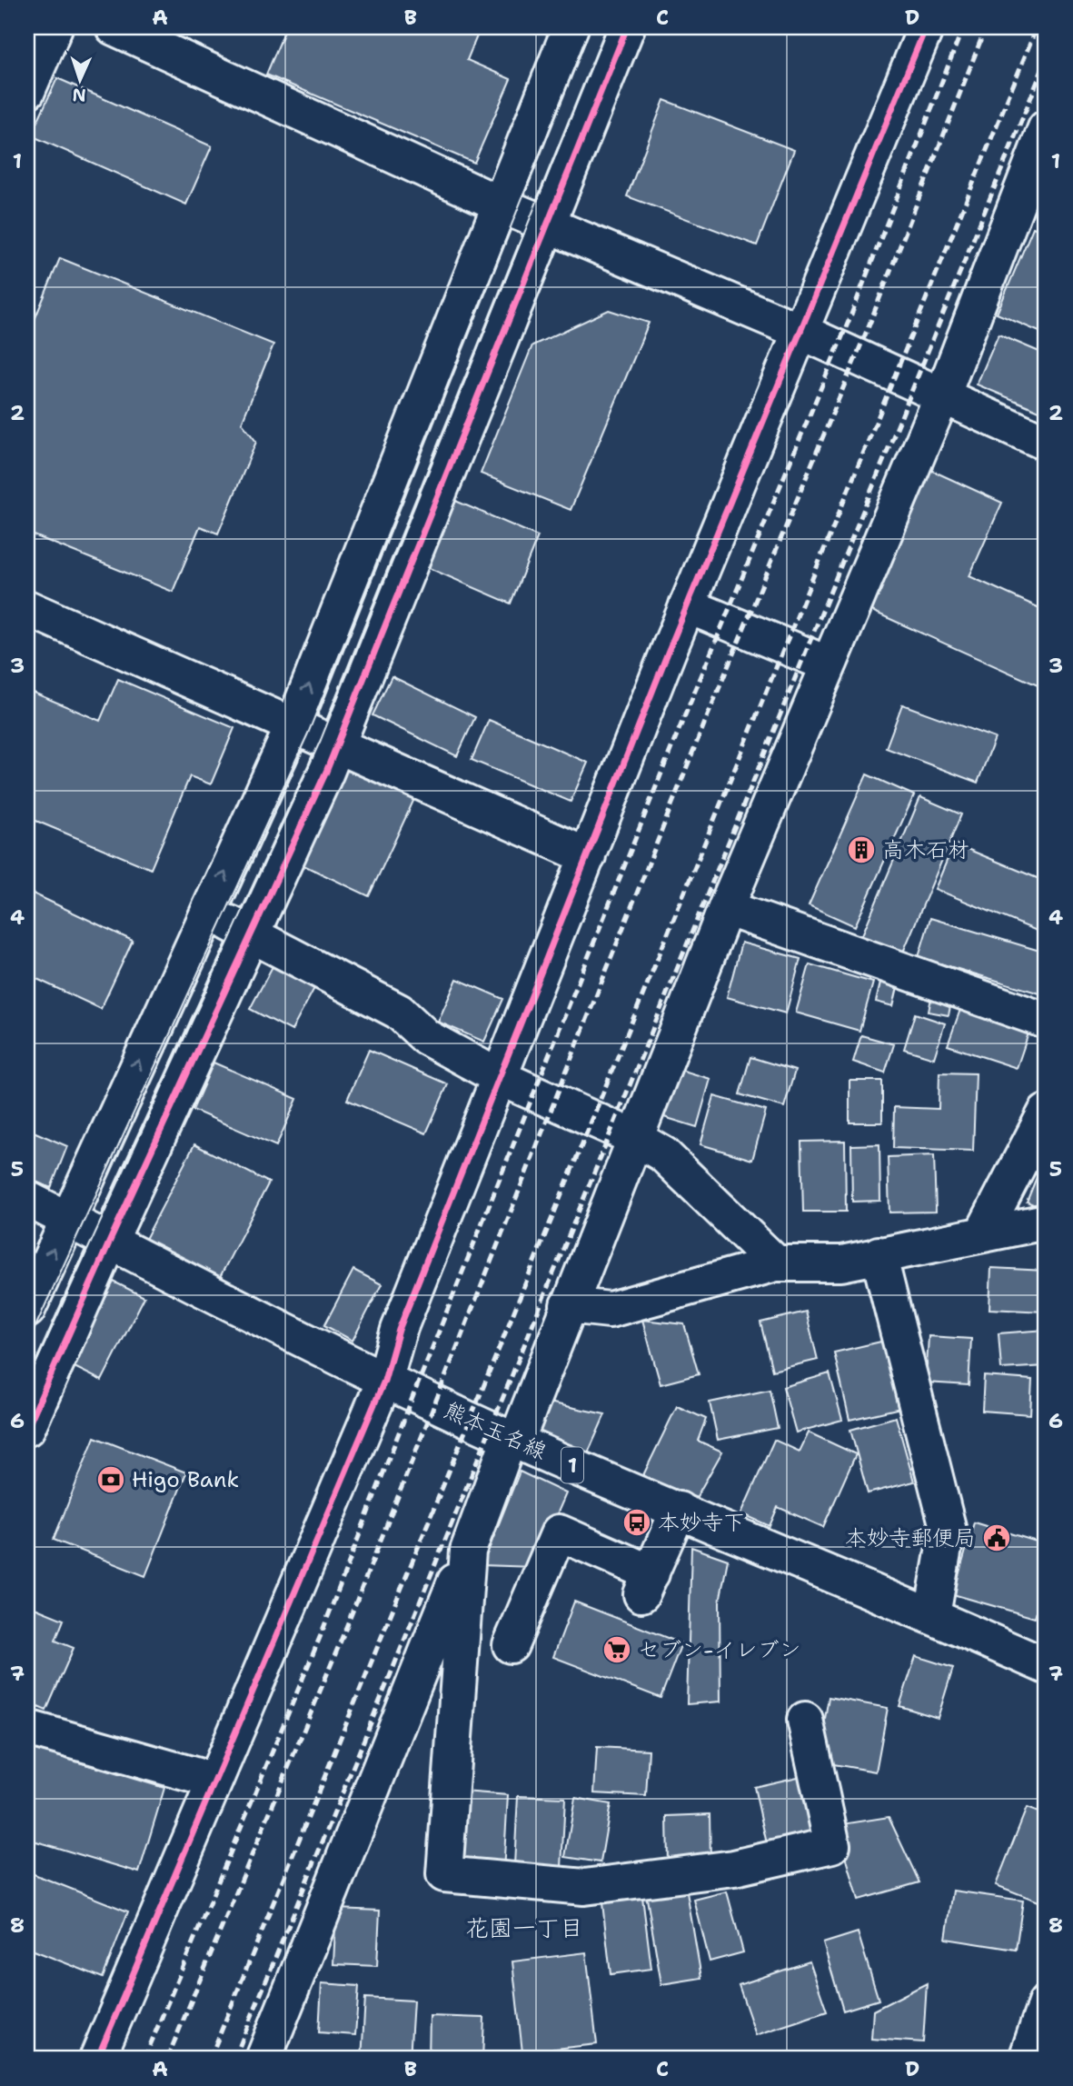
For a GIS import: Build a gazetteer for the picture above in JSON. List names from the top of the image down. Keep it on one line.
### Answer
{"streets":{"street":["熊本玉名線","1"]},"districts":["花園一丁目"],"places":{"building":["高木石材"],"bank":["Higo Bank"],"bus stop":["本妙寺下"],"public building":["本妙寺郵便局"],"supermarket":["セブン-イレブン"]},"north":"bottom","grid":{"columns":["A","B","C","D"],"rows":["1","2","3","4","5","6","7","8"]}}
